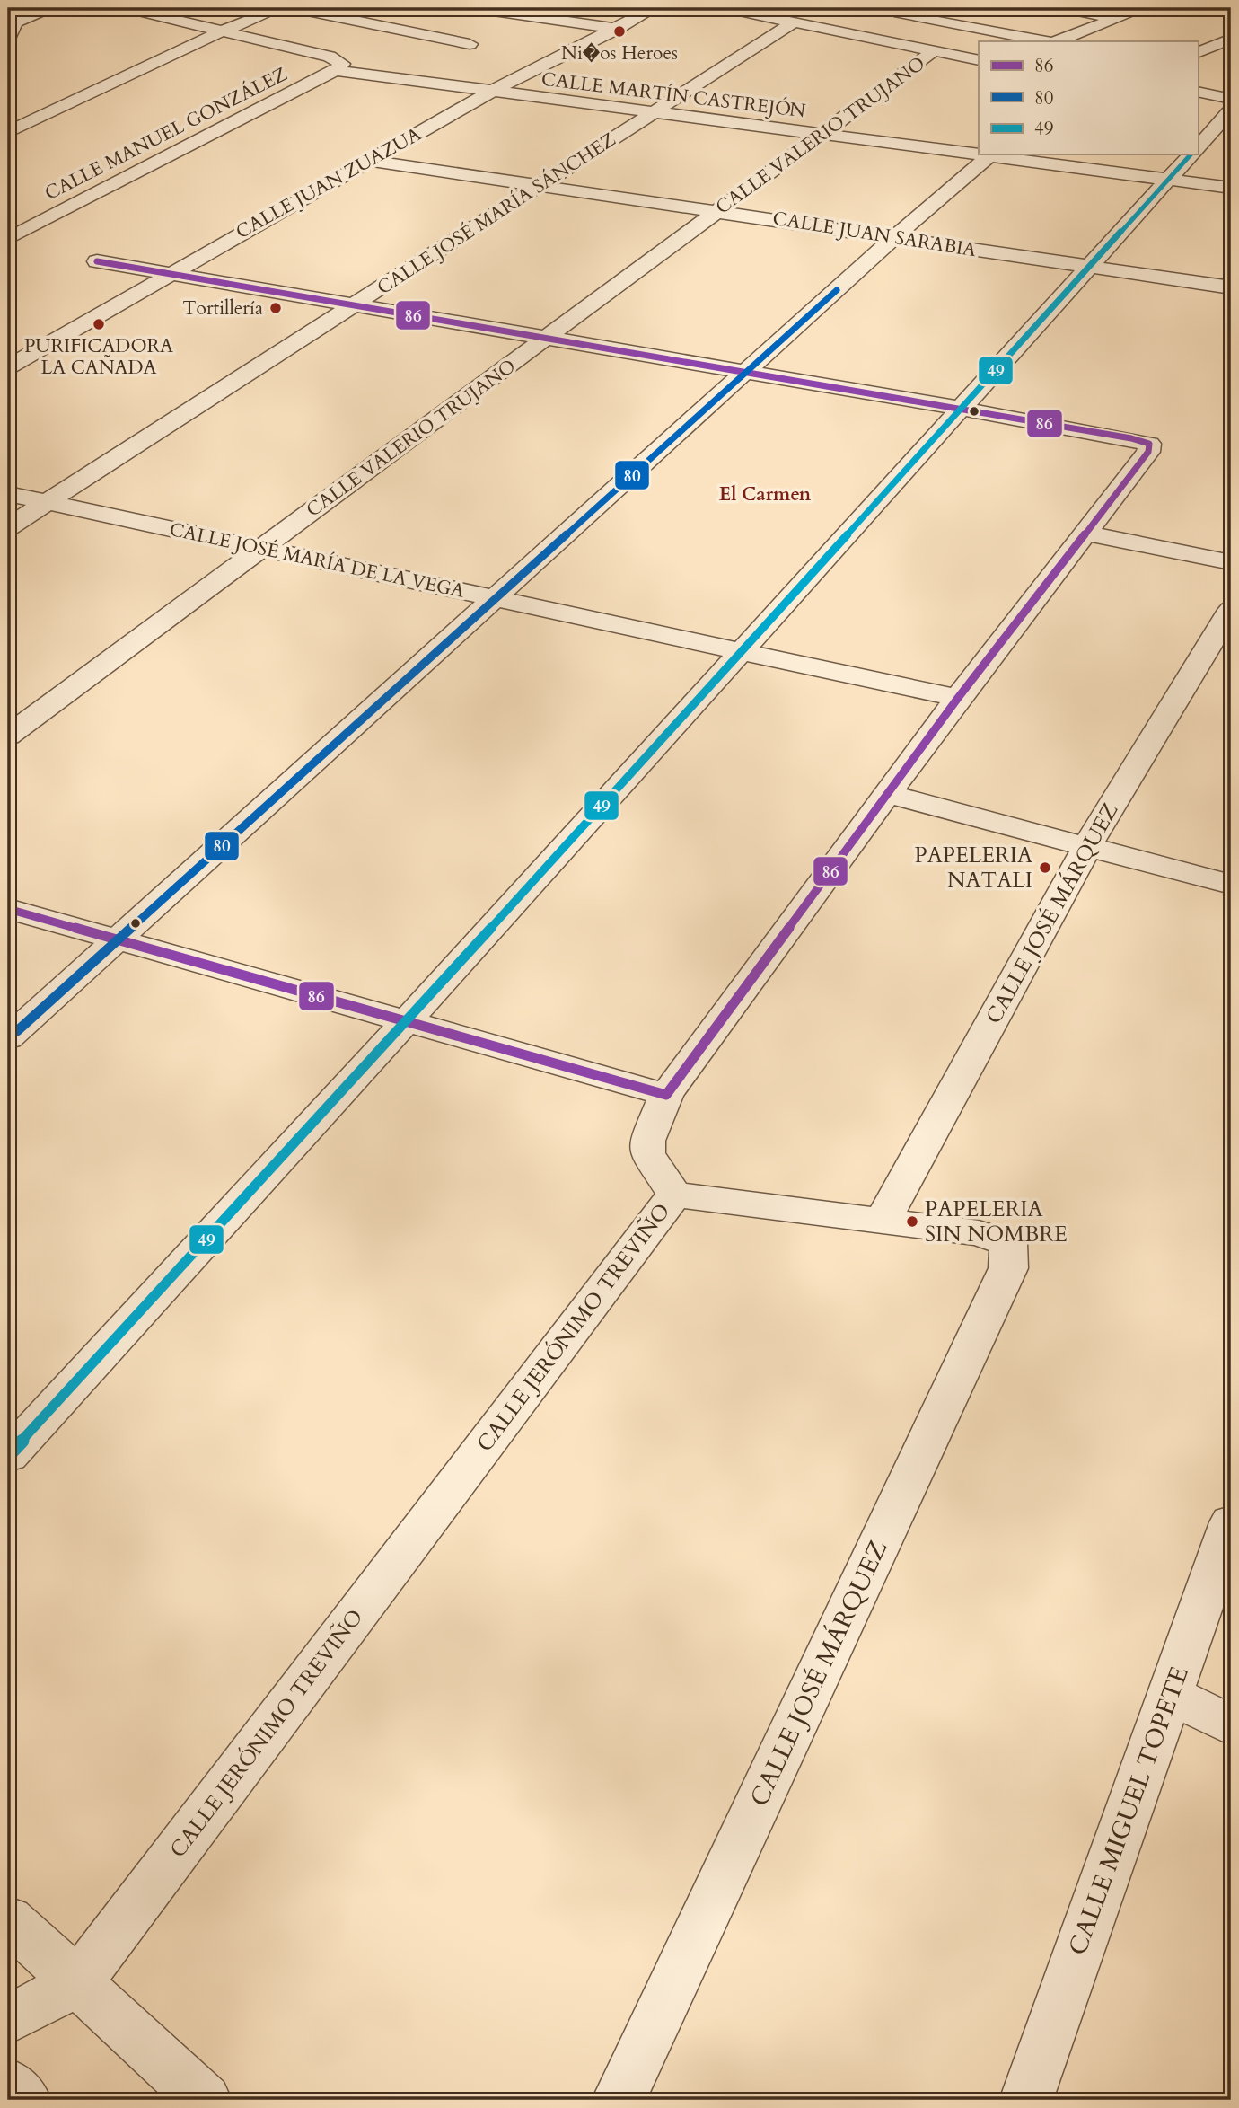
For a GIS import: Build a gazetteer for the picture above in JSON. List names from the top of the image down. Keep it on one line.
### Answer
{"streets":{"street":["CALLE MARTÍN CASTREJÓN","CALLE MANUEL GONZÁLEZ","CALLE VALERIO TRUJANO","CALLE JUAN ZUAZUA","CALLE JOSÉ MARÍA SÁNCHEZ","CALLE JUAN SARABIA","CALLE JOSÉ MARÍA DE LA VEGA","CALLE JOSÉ MÁRQUEZ","CALLE JERÓNIMO TREVIÑO","CALLE MIGUEL TOPETE"]},"crossings":[["CALLE MARTÍN CASTREJÓN","CALLE MANUEL GONZÁLEZ"],["CALLE MARTÍN CASTREJÓN","CALLE VALERIO TRUJANO"],["CALLE MARTÍN CASTREJÓN","CALLE JUAN ZUAZUA"],["CALLE MARTÍN CASTREJÓN","CALLE JOSÉ MARÍA SÁNCHEZ"],["CALLE VALERIO TRUJANO","CALLE JUAN SARABIA"],["CALLE VALERIO TRUJANO","CALLE JOSÉ MARÍA DE LA VEGA"],["CALLE JUAN ZUAZUA","CALLE JUAN SARABIA"],["CALLE JOSÉ MARÍA SÁNCHEZ","CALLE JUAN SARABIA"],["CALLE JOSÉ MARÍA SÁNCHEZ","CALLE JOSÉ MARÍA DE LA VEGA"],["CALLE JOSÉ MARÍA DE LA VEGA","CALLE JERÓNIMO TREVIÑO"]],"districts":["El Carmen"],"places":["Ni�os Heroes","Tortillería","PURIFICADORA LA CAÑADA","PAPELERIA NATALI","PAPELERIA SIN NOMBRE"],"lines":["transit line 49","transit line 86","transit line 80"],"legend":["86","80","49"]}
